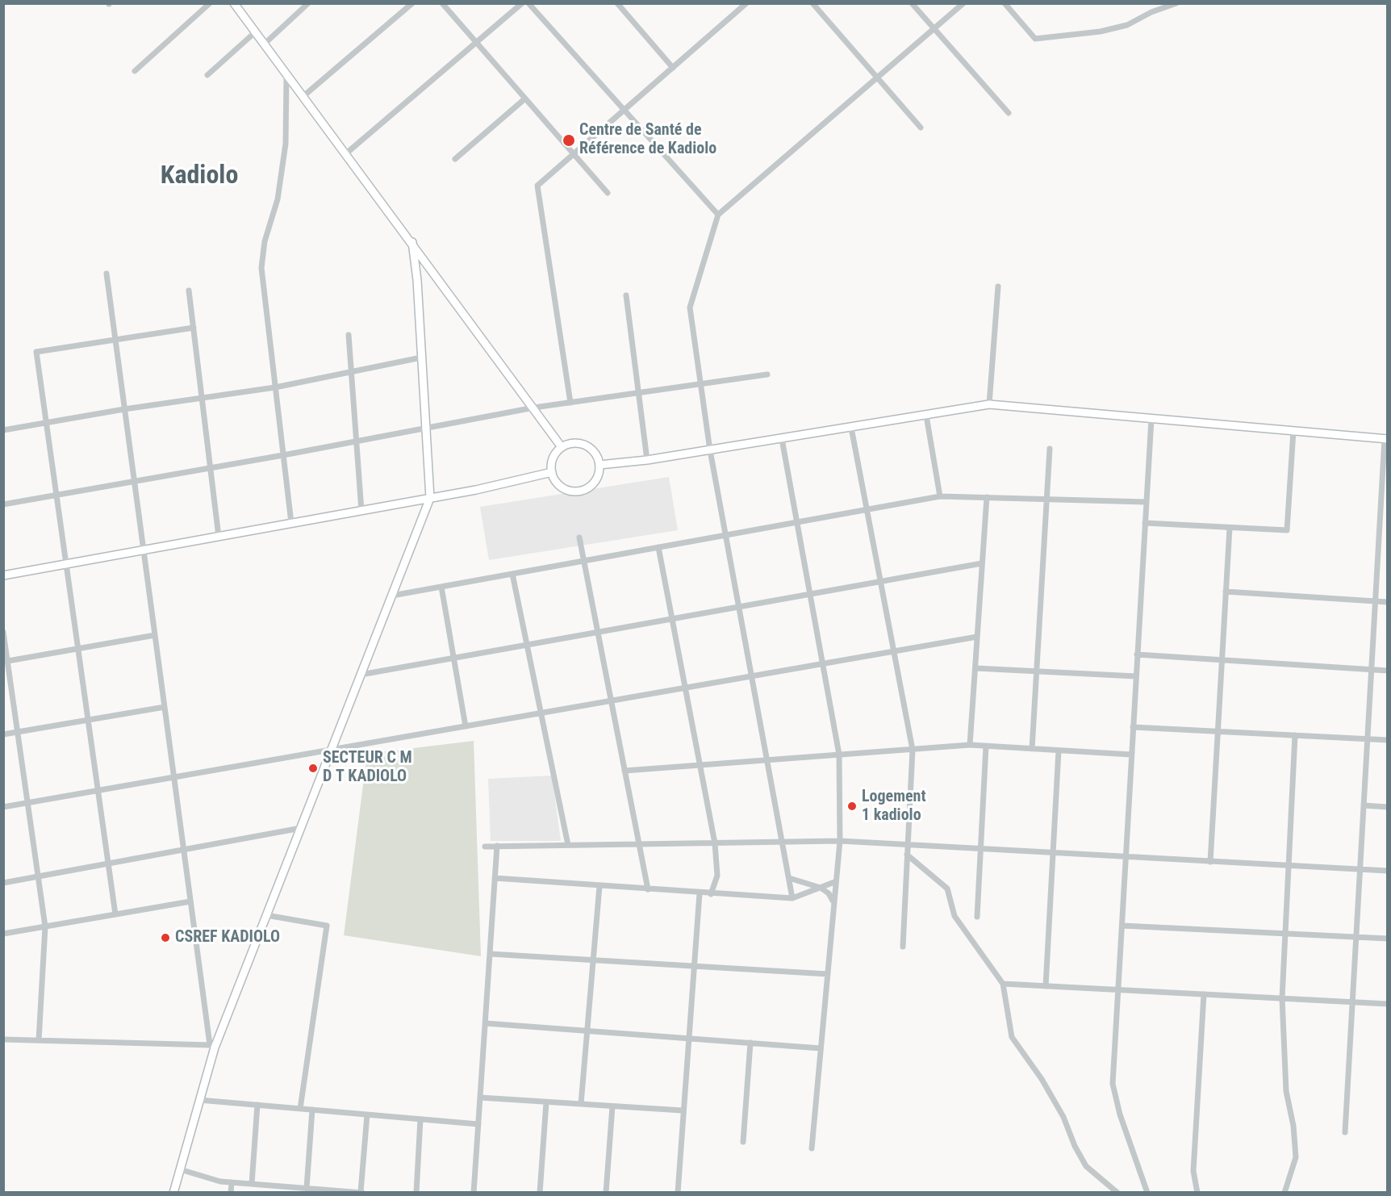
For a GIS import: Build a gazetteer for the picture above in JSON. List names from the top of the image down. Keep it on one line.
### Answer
{"districts":["Kadiolo"],"places":["Centre de Santé de Référence de Kadiolo","SECTEUR C M D T KADIOLO","Logement 1 kadiolo","CSREF KADIOLO"]}
